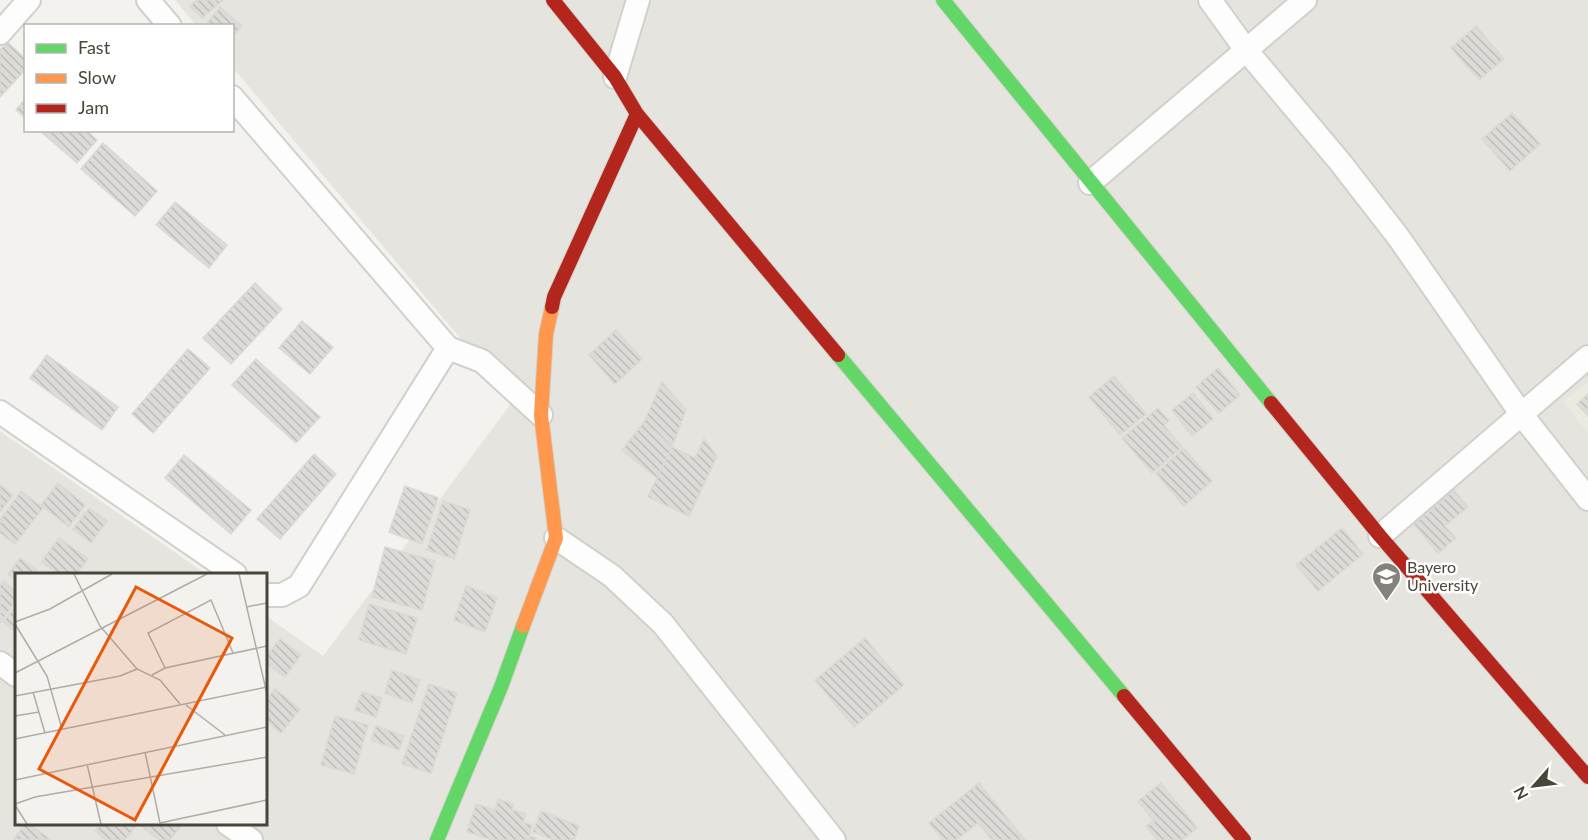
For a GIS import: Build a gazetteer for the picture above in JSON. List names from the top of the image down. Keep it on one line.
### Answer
{"places":{"school or university":["Bayero University"]},"legend":["Fast","Slow","Jam"],"north":"bottom left"}
